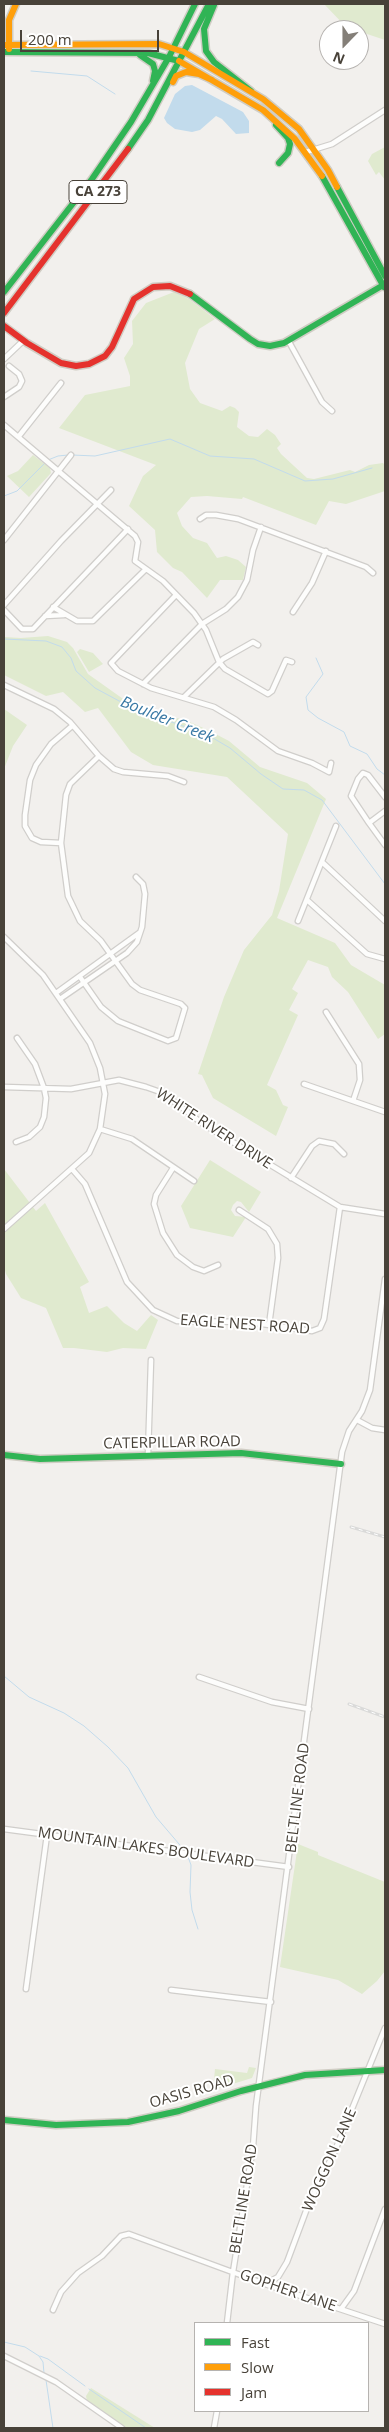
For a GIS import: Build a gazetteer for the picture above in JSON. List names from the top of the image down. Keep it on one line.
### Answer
{"streets":{"main road":["CA 273","CATERPILLAR ROAD","OASIS ROAD"],"street":["WHITE RIVER DRIVE","EAGLE NEST ROAD","BELTLINE ROAD","MOUNTAIN LAKES BOULEVARD","WOGGON LANE","GOPHER LANE"]},"crossings":[["WHITE RIVER DRIVE","EAGLE NEST ROAD"],["CATERPILLAR ROAD","BELTLINE ROAD"],["BELTLINE ROAD","MOUNTAIN LAKES BOULEVARD"],["BELTLINE ROAD","OASIS ROAD"],["BELTLINE ROAD","GOPHER LANE"],["OASIS ROAD","WOGGON LANE"],["WOGGON LANE","GOPHER LANE"]],"water":["Boulder Creek"],"legend":["Fast","Slow","Jam"],"scale_bar":"200 m","north":"bottom"}
